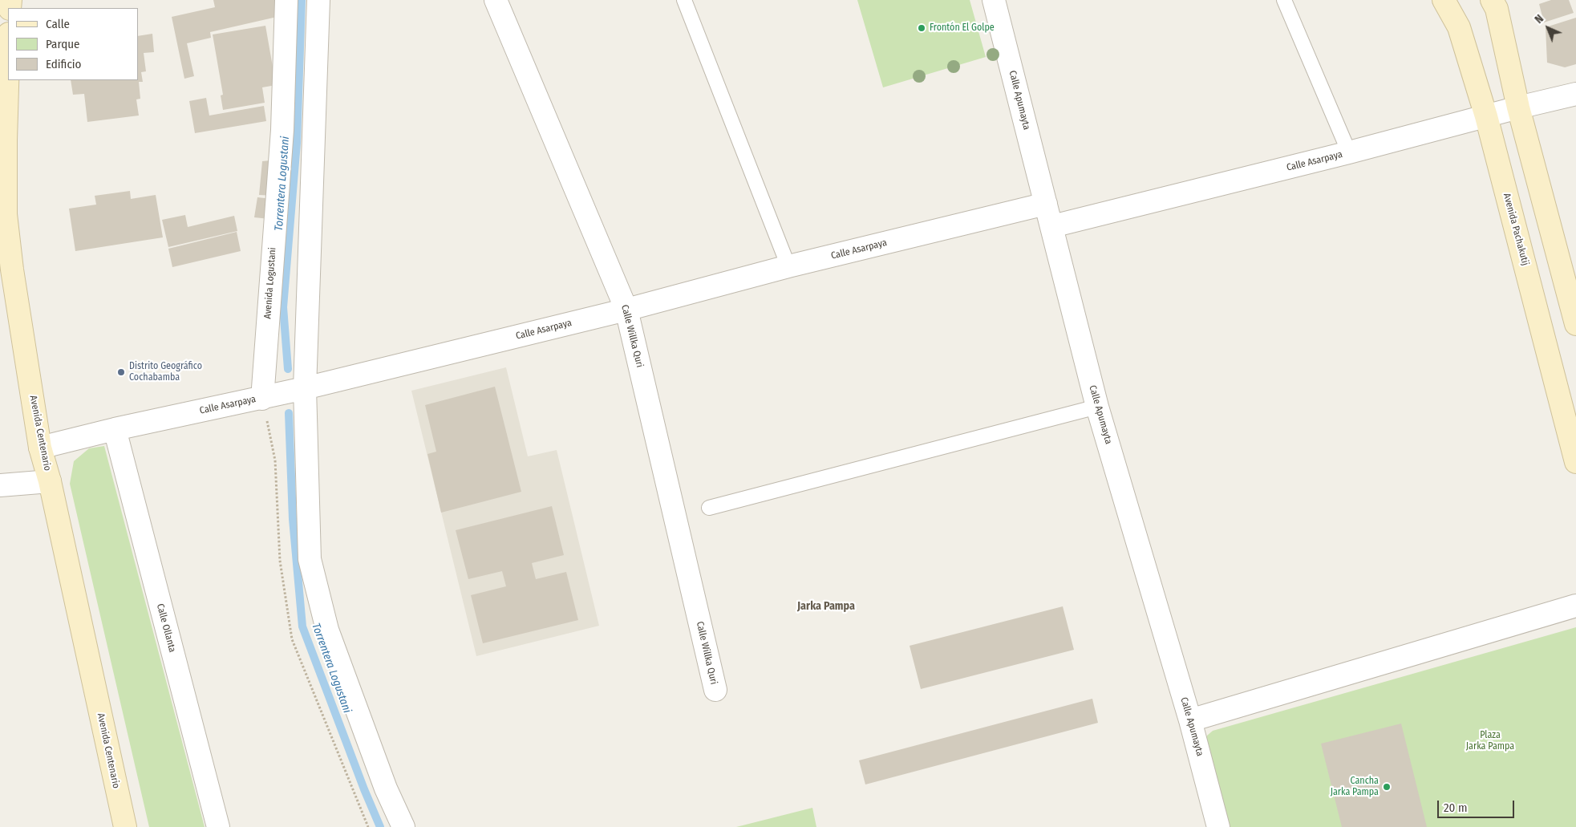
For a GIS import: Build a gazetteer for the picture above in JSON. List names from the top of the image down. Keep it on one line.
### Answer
{"streets":{"main road":["Avenida Pachakutij","Avenida Centenario"],"street":["Calle Apumayta","Calle Asarpaya","Avenida Logustani","Calle Willka Quri","Calle Ollanta"]},"crossings":[["Calle Apumayta","Calle Asarpaya"],["Calle Asarpaya","Avenida Pachakutij"],["Calle Asarpaya","Avenida Logustani"],["Calle Asarpaya","Calle Willka Quri"],["Calle Asarpaya","Avenida Centenario"],["Calle Asarpaya","Calle Ollanta"]],"districts":["Jarka Pampa"],"water":["Torrentera Logustani"],"parks":["Plaza Jarka Pampa"],"places":["Frontón El Golpe","Distrito Geográfico Cochabamba","Cancha Jarka Pampa"],"legend":["Calle","Parque","Edificio"],"scale_bar":"20 m","north":"top left"}
